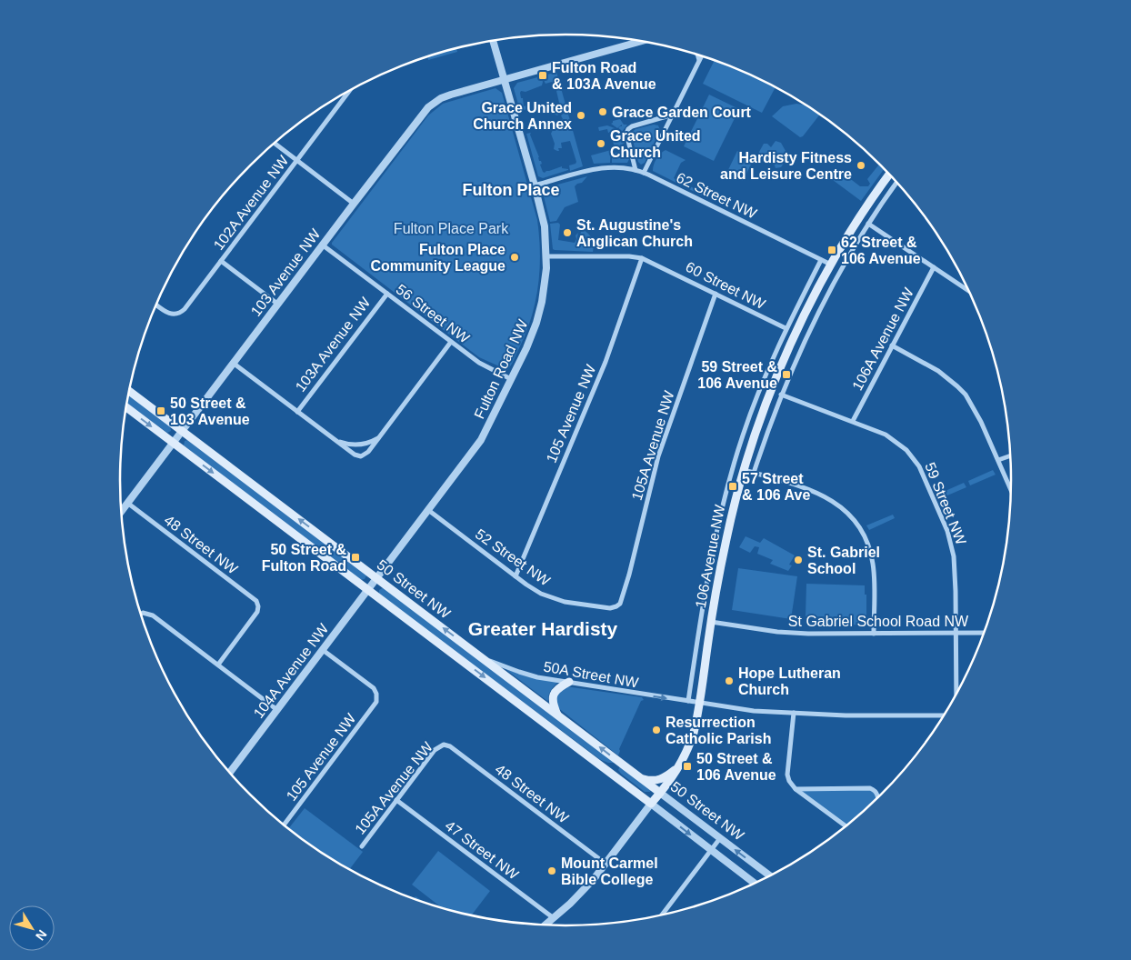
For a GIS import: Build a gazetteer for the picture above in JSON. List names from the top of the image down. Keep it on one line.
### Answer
{"streets":{"main road":["106 Avenue NW","50 Street NW"],"street":["62 Street NW","102A Avenue NW","103 Avenue NW","60 Street NW","56 Street NW","106A Avenue NW","103A Avenue NW","Fulton Road NW","105 Avenue NW","105A Avenue NW","59 Street NW","48 Street NW","52 Street NW","St Gabriel School Road NW","104A Avenue NW","50A Street NW","47 Street NW"]},"crossings":[["62 Street NW","Fulton Road NW"],["62 Street NW","106 Avenue NW"],["103 Avenue NW","56 Street NW"],["103 Avenue NW","Fulton Road NW"],["103 Avenue NW","48 Street NW"],["103 Avenue NW","50 Street NW"],["60 Street NW","Fulton Road NW"],["60 Street NW","105 Avenue NW"],["60 Street NW","105A Avenue NW"],["60 Street NW","106 Avenue NW"],["56 Street NW","103A Avenue NW"],["56 Street NW","Fulton Road NW"],["106A Avenue NW","59 Street NW"],["Fulton Road NW","52 Street NW"],["Fulton Road NW","50 Street NW"],["Fulton Road NW","104A Avenue NW"],["105 Avenue NW","52 Street NW"],["105 Avenue NW","104A Avenue NW"],["105A Avenue NW","48 Street NW"],["105A Avenue NW","52 Street NW"],["105A Avenue NW","47 Street NW"],["59 Street NW","St Gabriel School Road NW"],["48 Street NW","106 Avenue NW"],["106 Avenue NW","50 Street NW"],["106 Avenue NW","St Gabriel School Road NW"],["106 Avenue NW","50A Street NW"],["106 Avenue NW","47 Street NW"],["50 Street NW","104A Avenue NW"],["50 Street NW","50A Street NW"]],"districts":["Fulton Place","Greater Hardisty"],"parks":["Fulton Place Park"],"places":{"transit":["Fulton Road & 103A Avenue","62 Street & 106 Avenue","59 Street & 106 Avenue","50 Street & 103 Avenue","57 Street & 106 Ave","50 Street & Fulton Road","50 Street & 106 Avenue"],"other":["Grace Garden Court","Grace United Church Annex","Grace United Church","Hardisty Fitness and Leisure Centre","St. Augustine's Anglican Church","Fulton Place Community League","St. Gabriel School","Hope Lutheran Church","Resurrection Catholic Parish","Mount Carmel Bible College"]},"north":"bottom right"}
